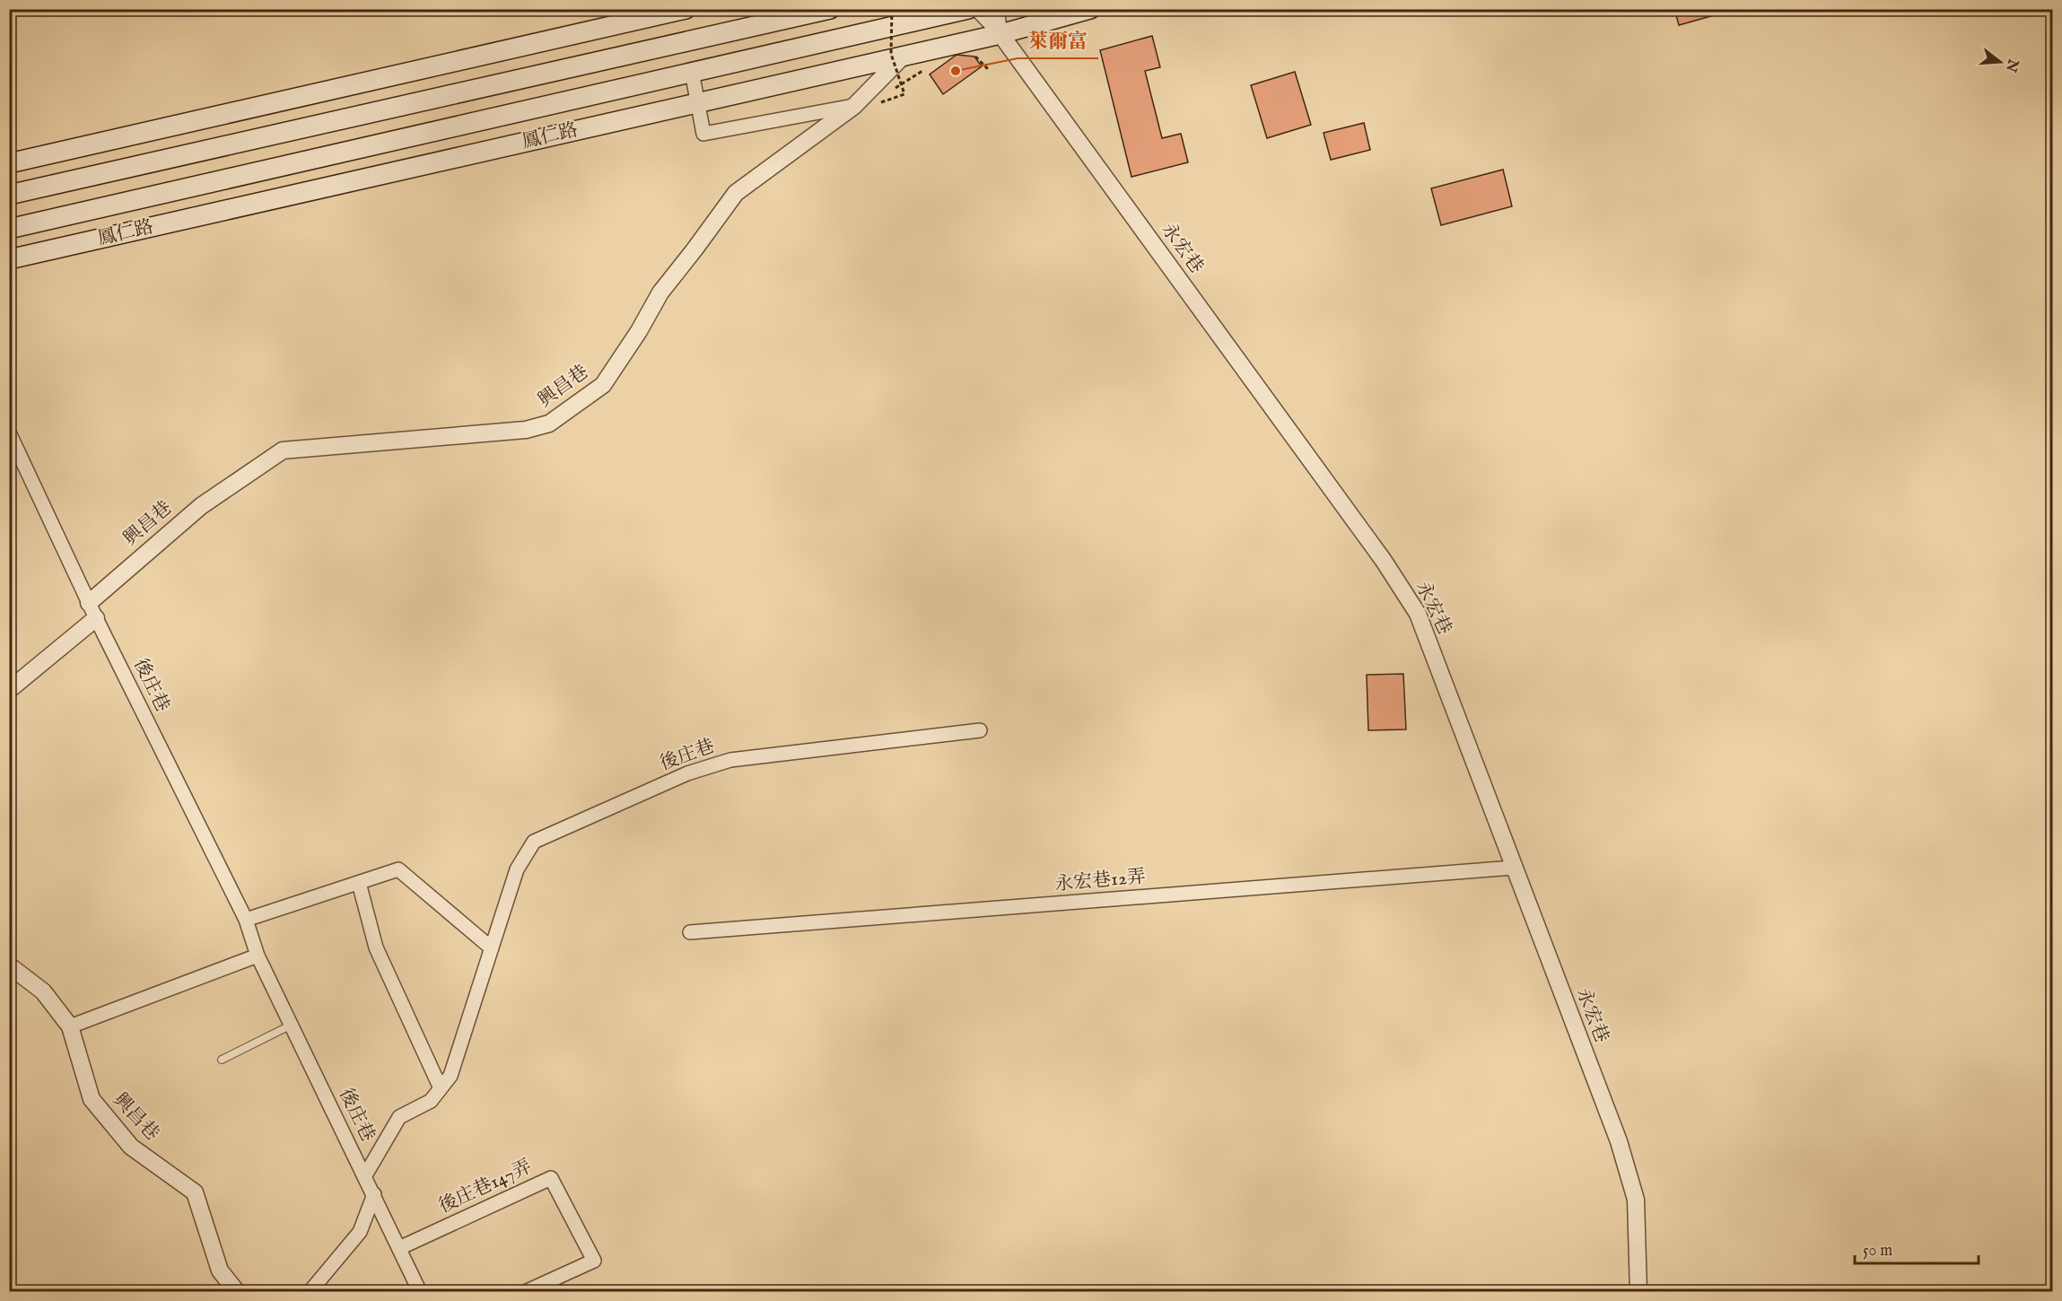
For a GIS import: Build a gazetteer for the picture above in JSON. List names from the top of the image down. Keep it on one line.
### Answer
{"streets":{"main road":["鳳仁路"],"street":["永宏巷","興昌巷","後庄巷","永宏巷12弄","後庄巷147弄"]},"crossings":[["鳳仁路","永宏巷"],["鳳仁路","興昌巷"],["永宏巷","永宏巷12弄"],["興昌巷","後庄巷"],["後庄巷","後庄巷147弄"]],"places":["萊爾富"],"scale_bar":"50 m","north":"right"}
